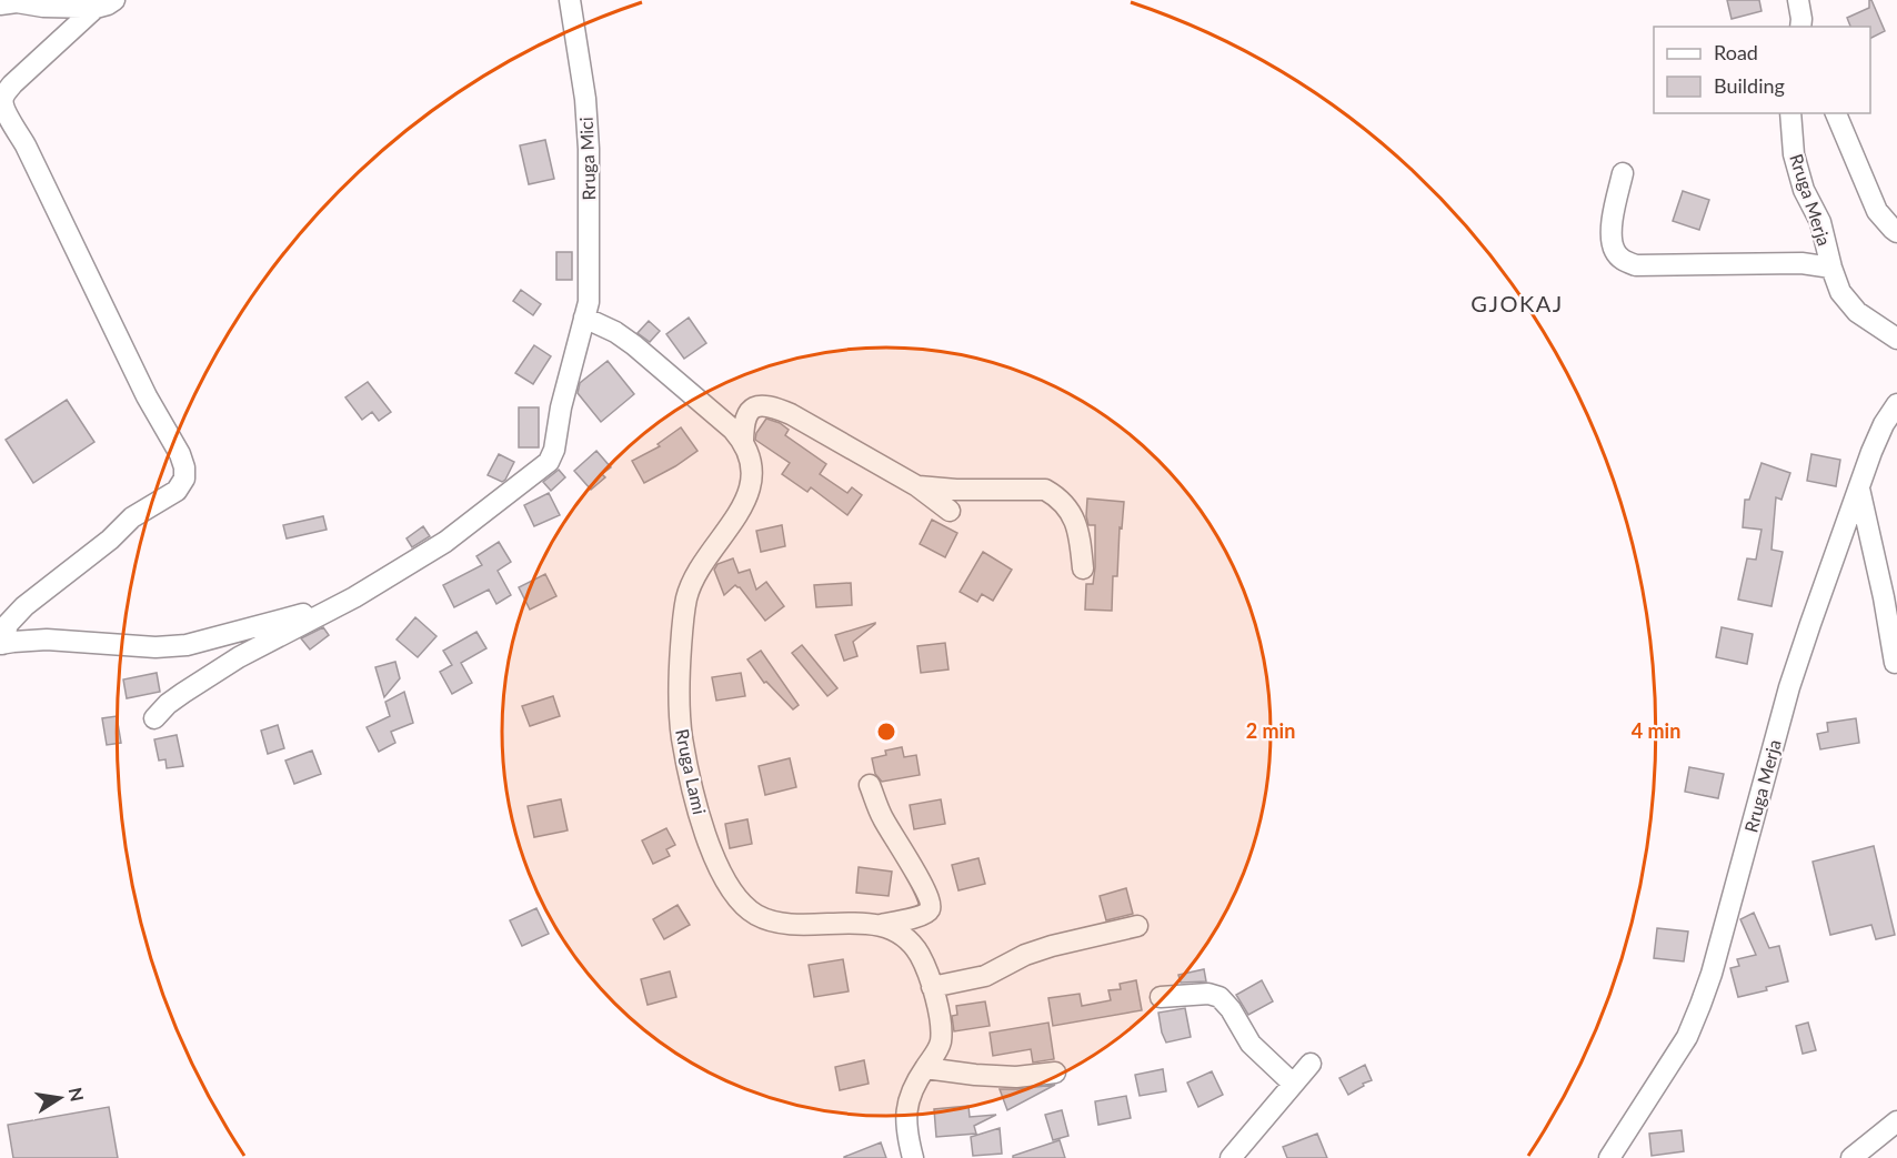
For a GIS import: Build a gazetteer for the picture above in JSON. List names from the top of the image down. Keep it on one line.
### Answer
{"streets":{"street":["Rruga Mici","Rruga Merja","Rruga Lami"]},"districts":["GJOKAJ"],"legend":["Road","Building"],"north":"right","rings":["2 min","4 min"]}
